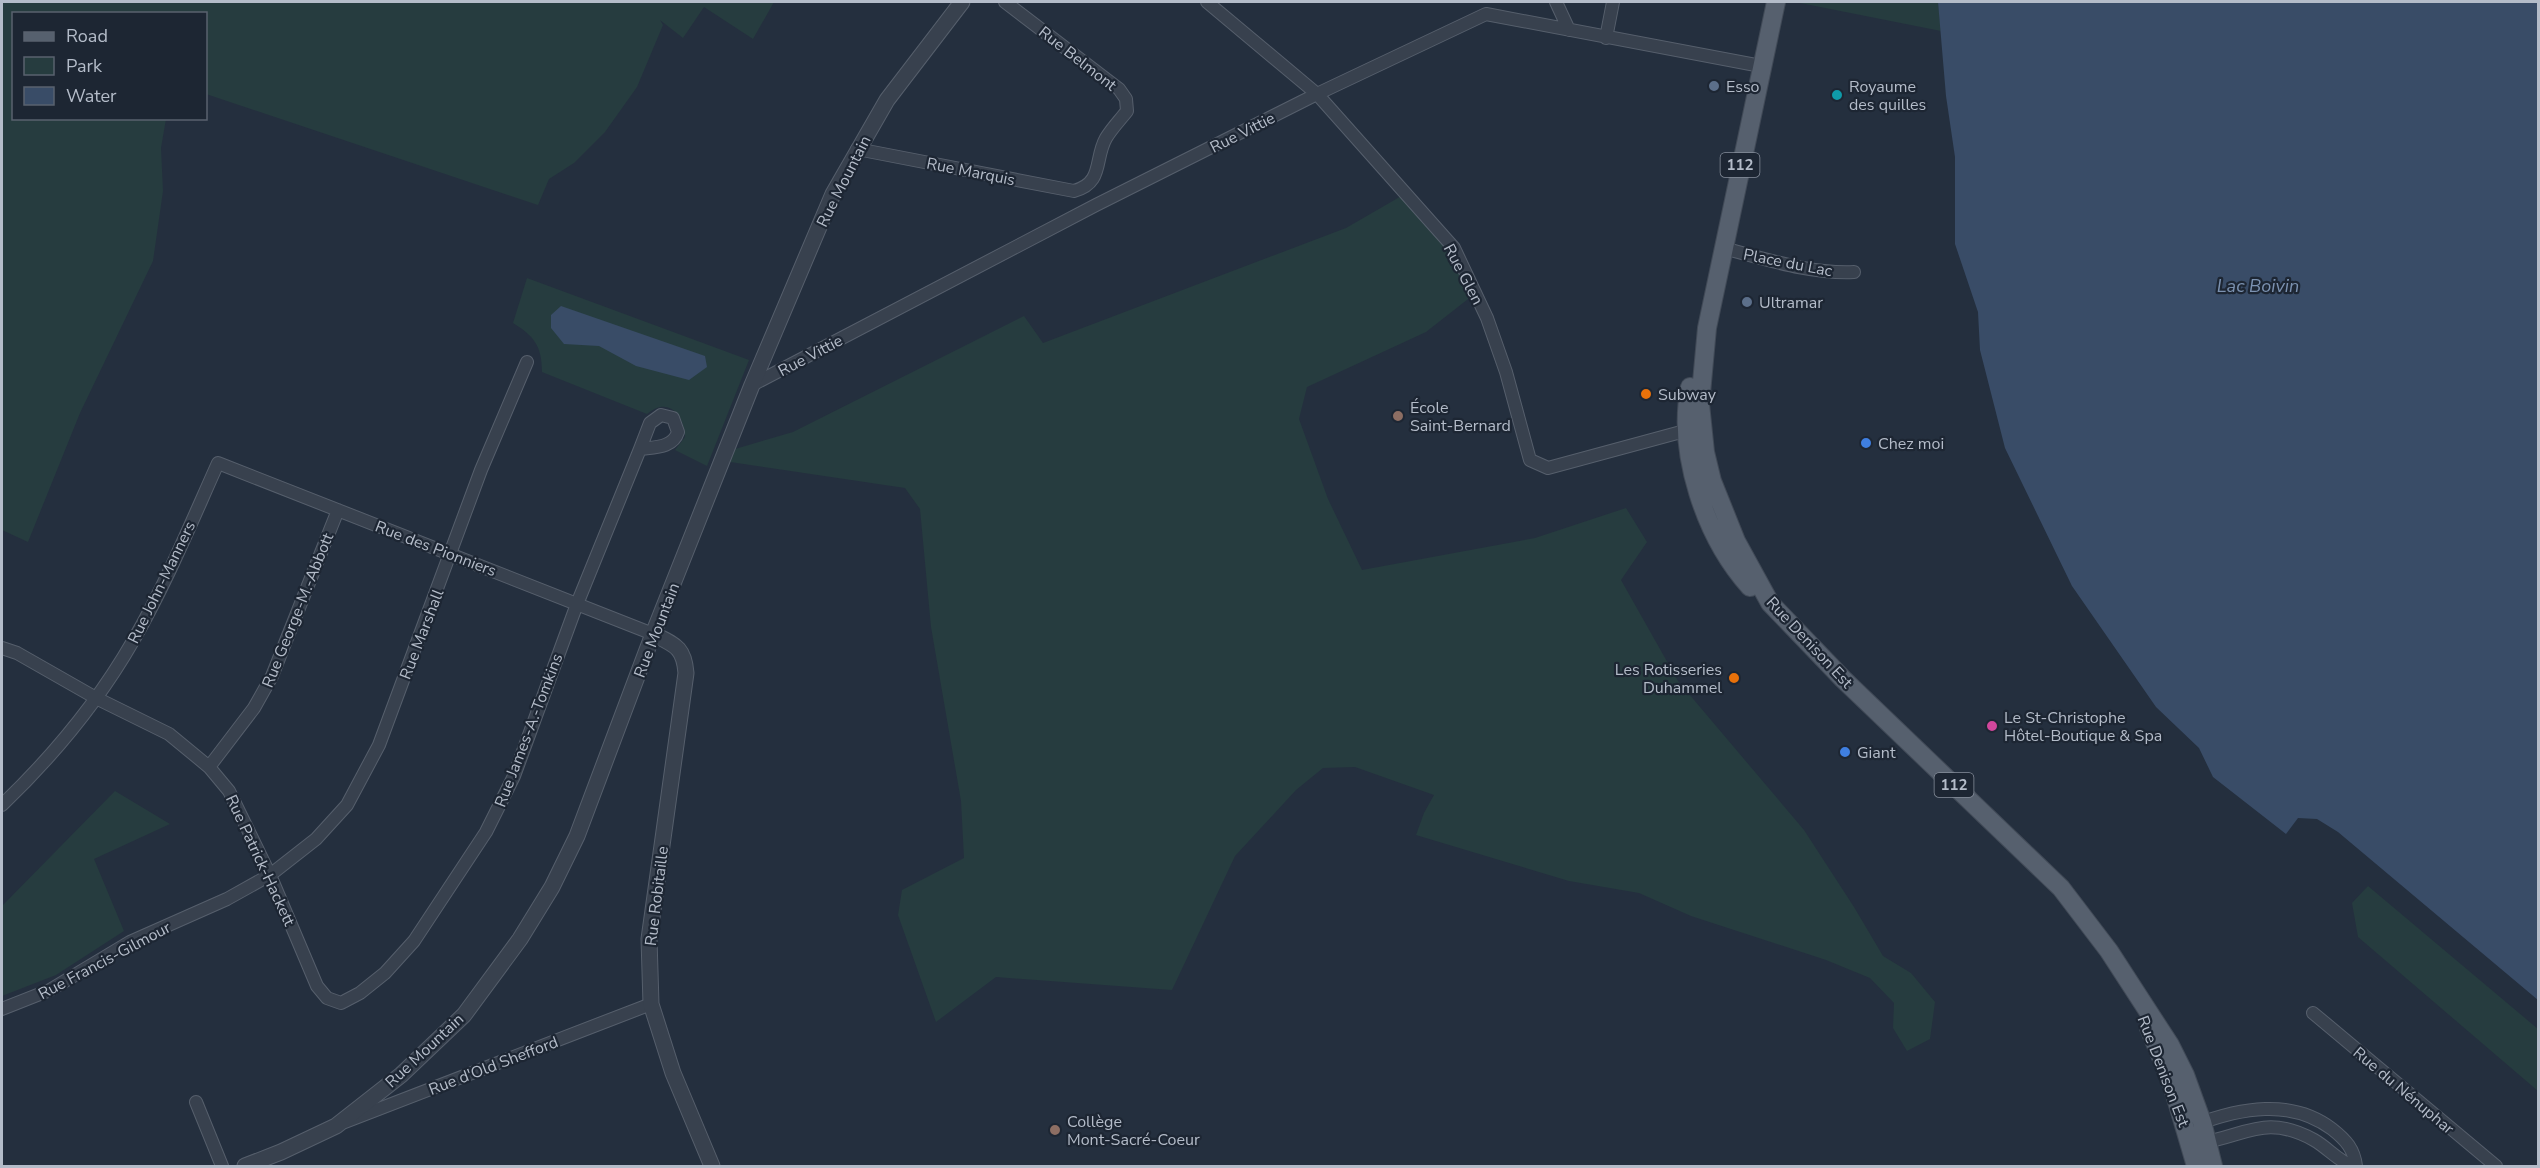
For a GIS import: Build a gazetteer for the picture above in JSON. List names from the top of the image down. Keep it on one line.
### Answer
{"streets":{"main road":["112","Rue Denison Est"],"street":["Rue Belmont","Rue Vittie","Rue Marquis","Rue Mountain","Place du Lac","Rue Glen","Rue des Pionniers","Rue John-Manners","Rue George-M.-Abbott","Rue Marshall","Rue James-A.-Tomkins","Rue Patrick-Hackett","Rue Robitaille","Rue Francis-Gilmour","Rue d'Old Shefford","Rue du Nénuphar"]},"crossings":[["Rue Belmont","Rue Marquis"],["Rue Vittie","112"],["Rue Vittie","Rue Mountain"],["Rue Vittie","Rue Glen"],["112","Place du Lac"],["112","Rue Denison Est"],["Rue Marquis","Rue Mountain"],["Rue Mountain","Rue des Pionniers"],["Rue Mountain","Rue Robitaille"],["Rue Mountain","Rue d'Old Shefford"],["Place du Lac","Rue Denison Est"],["Rue Glen","Rue Denison Est"],["Rue des Pionniers","Rue John-Manners"],["Rue des Pionniers","Rue George-M.-Abbott"],["Rue des Pionniers","Rue Marshall"],["Rue des Pionniers","Rue James-A.-Tomkins"],["Rue des Pionniers","Rue Robitaille"],["Rue John-Manners","Rue Patrick-Hackett"],["Rue George-M.-Abbott","Rue Patrick-Hackett"],["Rue Marshall","Rue Patrick-Hackett"],["Rue Marshall","Rue Francis-Gilmour"],["Rue James-A.-Tomkins","Rue Patrick-Hackett"],["Rue Patrick-Hackett","Rue Francis-Gilmour"],["Rue Robitaille","Rue d'Old Shefford"]],"water":["Lac Boivin"],"places":["Esso","Royaume des quilles","Ultramar","Subway","École Saint-Bernard","Chez moi","Les Rotisseries Duhammel","Le St-Christophe Hôtel-Boutique & Spa","Giant","Collège Mont-Sacré-Coeur"],"legend":["Road","Park","Water"]}
